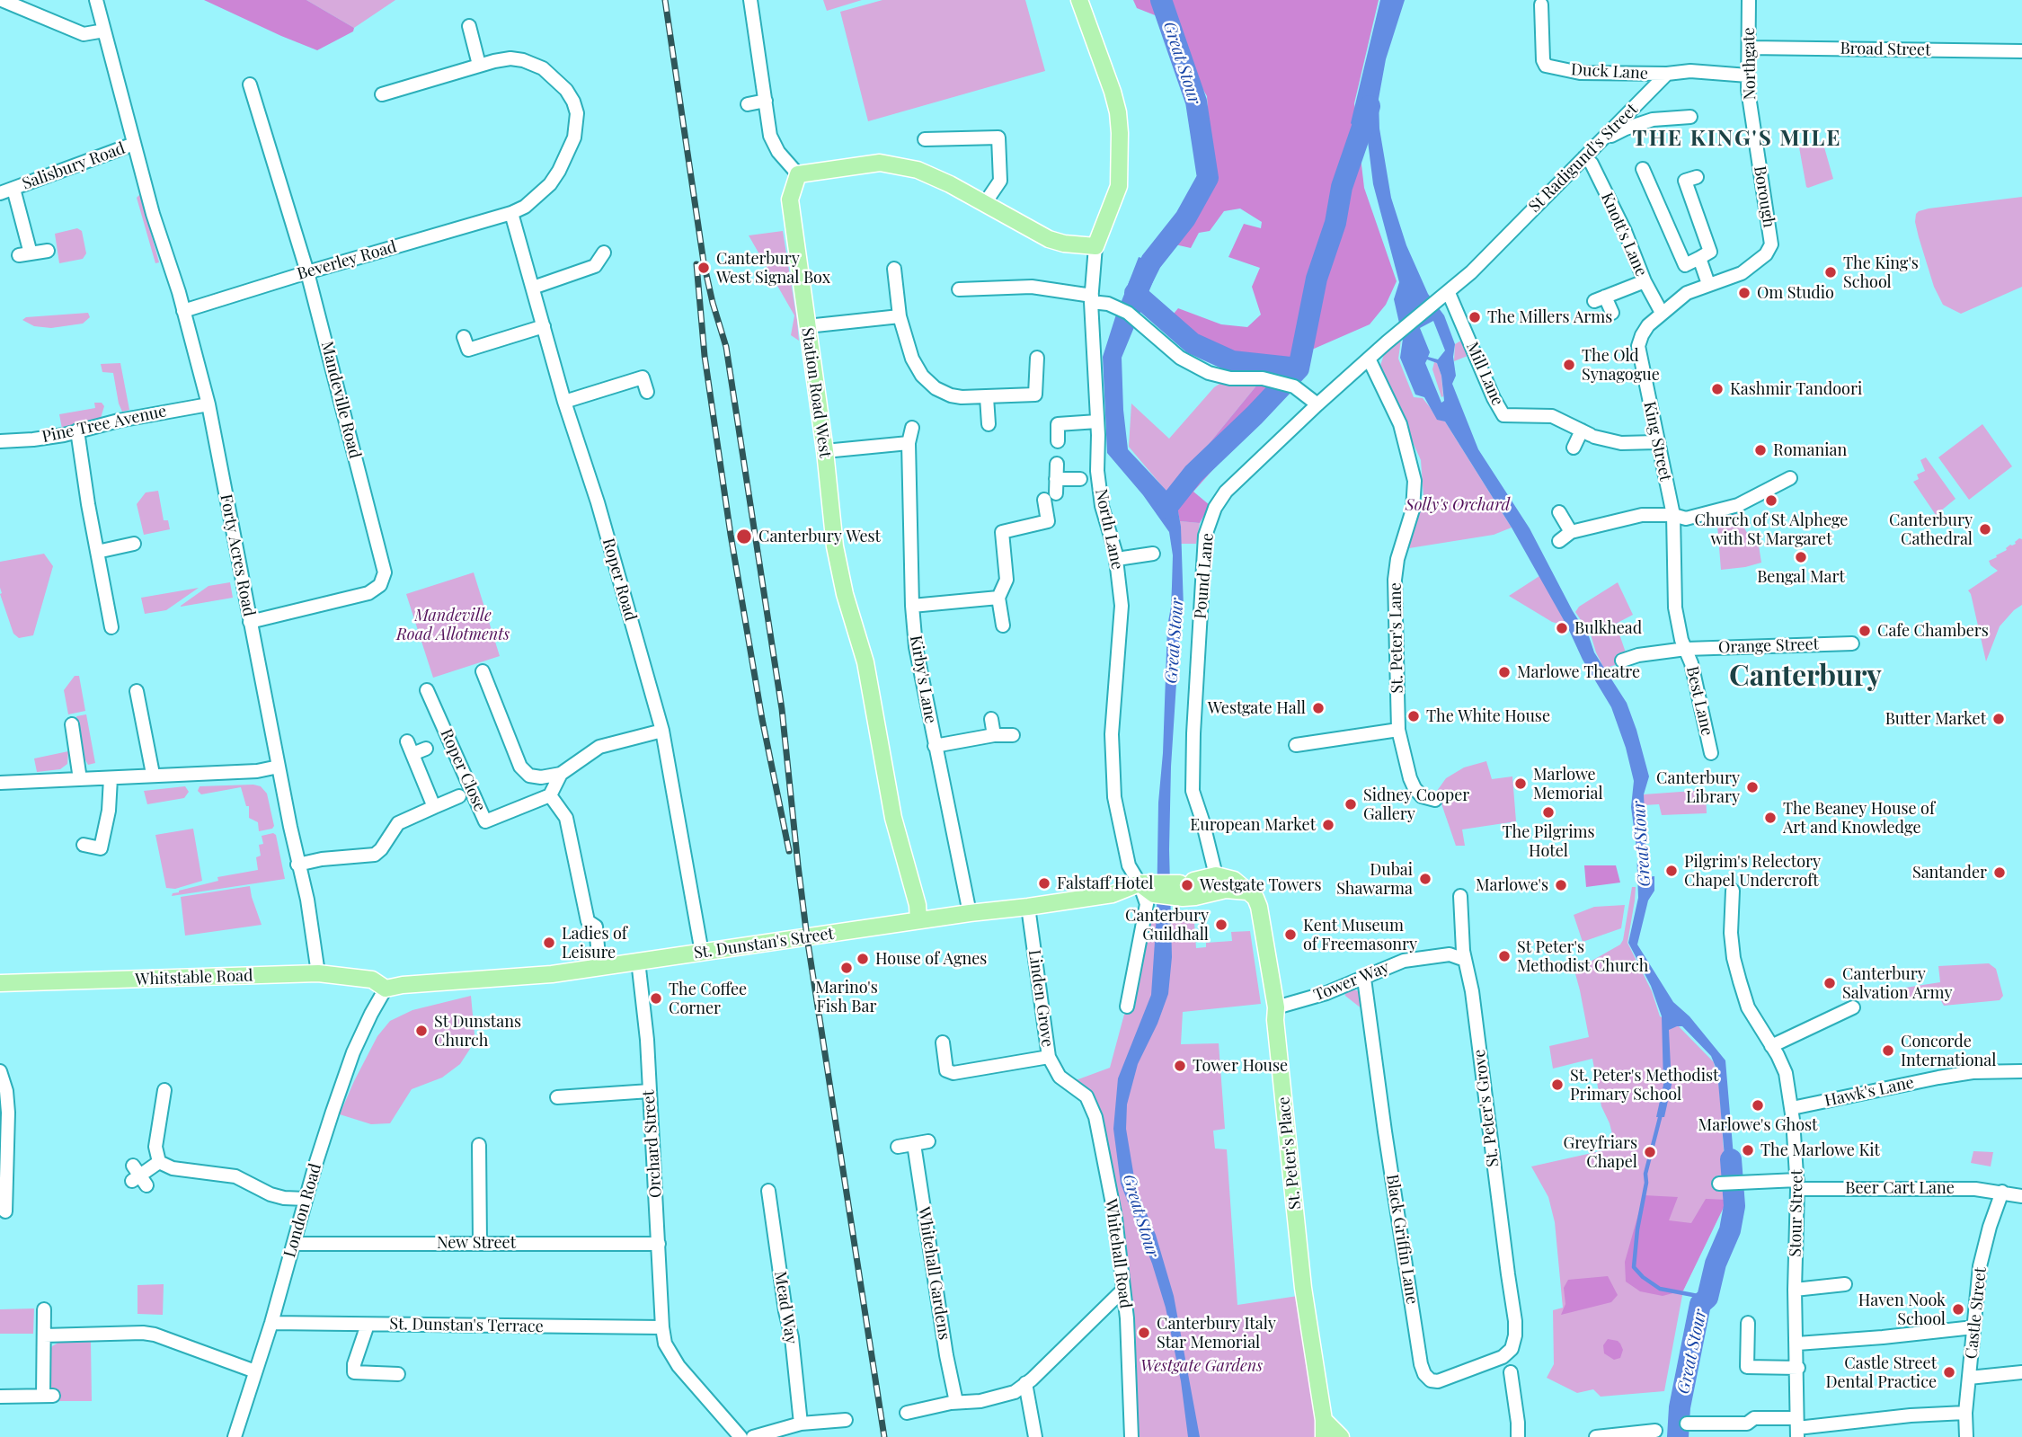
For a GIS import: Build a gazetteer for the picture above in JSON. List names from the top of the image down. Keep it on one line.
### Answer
{"streets":{"main road":["Station Road West","St. Dunstan's Street","Whitstable Road","St. Peter's Place"],"street":["Broad Street","Northgate","Duck Lane","St Radigund's Street","Salisbury Road","Borough","Knott's Lane","Beverley Road","Mill Lane","Mandeville Road","Pine Tree Avenue","King Street","North Lane","Forty Acres Road","Pound Lane","Roper Road","St. Peter's Lane","Orange Street","Kirby's Lane","Best Lane","Roper Close","Tower Way","Linden Grove","Hawk's Lane","St. Peter's Grove","Orchard Street","Beer Cart Lane","London Road","Stour Street","Black Griffin Lane","New Street","Whitehall Road","Whitehall Gardens","Mead Way","Castle Street","St. Dunstan's Terrace"]},"crossings":[["Broad Street","Northgate"],["Northgate","Borough"],["Duck Lane","St Radigund's Street"],["St Radigund's Street","Knott's Lane"],["St Radigund's Street","Mill Lane"],["St Radigund's Street","Pound Lane"],["Salisbury Road","Forty Acres Road"],["Borough","King Street"],["Knott's Lane","King Street"],["Beverley Road","Mandeville Road"],["Beverley Road","Forty Acres Road"],["Beverley Road","Roper Road"],["Mill Lane","King Street"],["Mill Lane","Pound Lane"],["Station Road West","St. Dunstan's Street"],["Mandeville Road","Forty Acres Road"],["Pine Tree Avenue","Forty Acres Road"],["King Street","Orange Street"],["King Street","Best Lane"],["North Lane","St. Dunstan's Street"],["Forty Acres Road","Whitstable Road"],["Pound Lane","St. Peter's Lane"],["Roper Road","St. Dunstan's Street"],["Orange Street","Best Lane"],["Kirby's Lane","St. Dunstan's Street"],["St. Dunstan's Street","Whitstable Road"],["St. Dunstan's Street","Linden Grove"],["St. Dunstan's Street","Orchard Street"],["St. Dunstan's Street","London Road"],["Whitstable Road","London Road"],["Tower Way","St. Peter's Grove"],["Tower Way","St. Peter's Place"],["Tower Way","Black Griffin Lane"],["Linden Grove","Whitehall Road"],["Hawk's Lane","Stour Street"],["St. Peter's Grove","Black Griffin Lane"],["Orchard Street","New Street"],["Orchard Street","St. Dunstan's Terrace"],["Beer Cart Lane","Stour Street"],["Beer Cart Lane","Castle Street"],["London Road","New Street"],["London Road","St. Dunstan's Terrace"]],"districts":["THE KING'S MILE","Canterbury"],"water":["Great Stour"],"parks":["Solly's Orchard","Mandeville Road Allotments","Westgate Gardens"],"places":["Canterbury West Signal Box","The King's School","Om Studio","The Millers Arms","The Old Synagogue","Kashmir Tandoori","Romanian","Church of St Alphege with St Margaret","Canterbury Cathedral","Canterbury West","Bengal Mart","Bulkhead","Cafe Chambers","Marlowe Theatre","Westgate Hall","The White House","Butter Market","Marlowe Memorial","Canterbury Library","Sidney Cooper Gallery","The Pilgrims Hotel","The Beaney House of Art and Knowledge","European Market","Pilgrim's Relectory Chapel Undercroft","Santander","Dubai Shawarma","Falstaff Hotel","Westgate Towers","Marlowe's","Canterbury Guildhall","Kent Museum of Freemasonry","Ladies of Leisure","St Peter's Methodist Church","House of Agnes","Marino's Fish Bar","Canterbury Salvation Army","The Coffee Corner","St Dunstans Church","Concorde International","Tower House","St. Peter's Methodist Primary School","Marlowe's Ghost","The Marlowe Kit","Greyfriars Chapel","Haven Nook School","Canterbury Italy Star Memorial","Castle Street Dental Practice"]}
